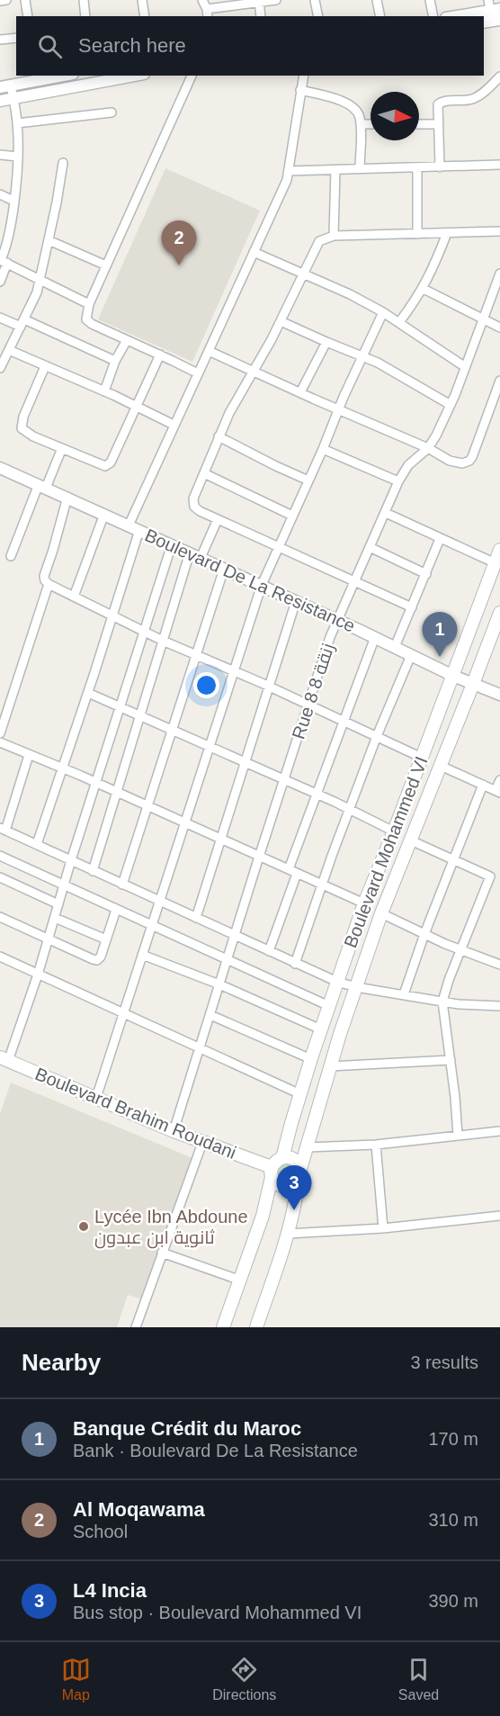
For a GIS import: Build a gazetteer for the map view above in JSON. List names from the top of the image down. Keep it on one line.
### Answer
{"streets":{"main road":["Boulevard Mohammed VI","Boulevard Brahim Roudani"],"street":["Boulevard De La Resistance","Rue 8 8 زنقة"]},"crossings":[["Boulevard De La Resistance","Rue 8 8 زنقة"],["Boulevard De La Resistance","Boulevard Mohammed VI"],["Rue 8 8 زنقة","Boulevard Brahim Roudani"],["Boulevard Mohammed VI","Boulevard Brahim Roudani"]],"places":["Lycée Ibn Abdoune ثانوية ابن عبدون"],"north":"right","page":{"search":"Search here","pins":["2","1","3"],"heading":["Nearby","3 results"],"list":[{"mark":"1","name":"Banque Crédit du Maroc","note":"Bank · Boulevard De La Resistance","value":"170 m"},{"mark":"2","name":"Al Moqawama","note":"School","value":"310 m"},{"mark":"3","name":"L4 Incia","note":"Bus stop · Boulevard Mohammed VI","value":"390 m"}],"nav":["Map","Directions","Saved"]}}
